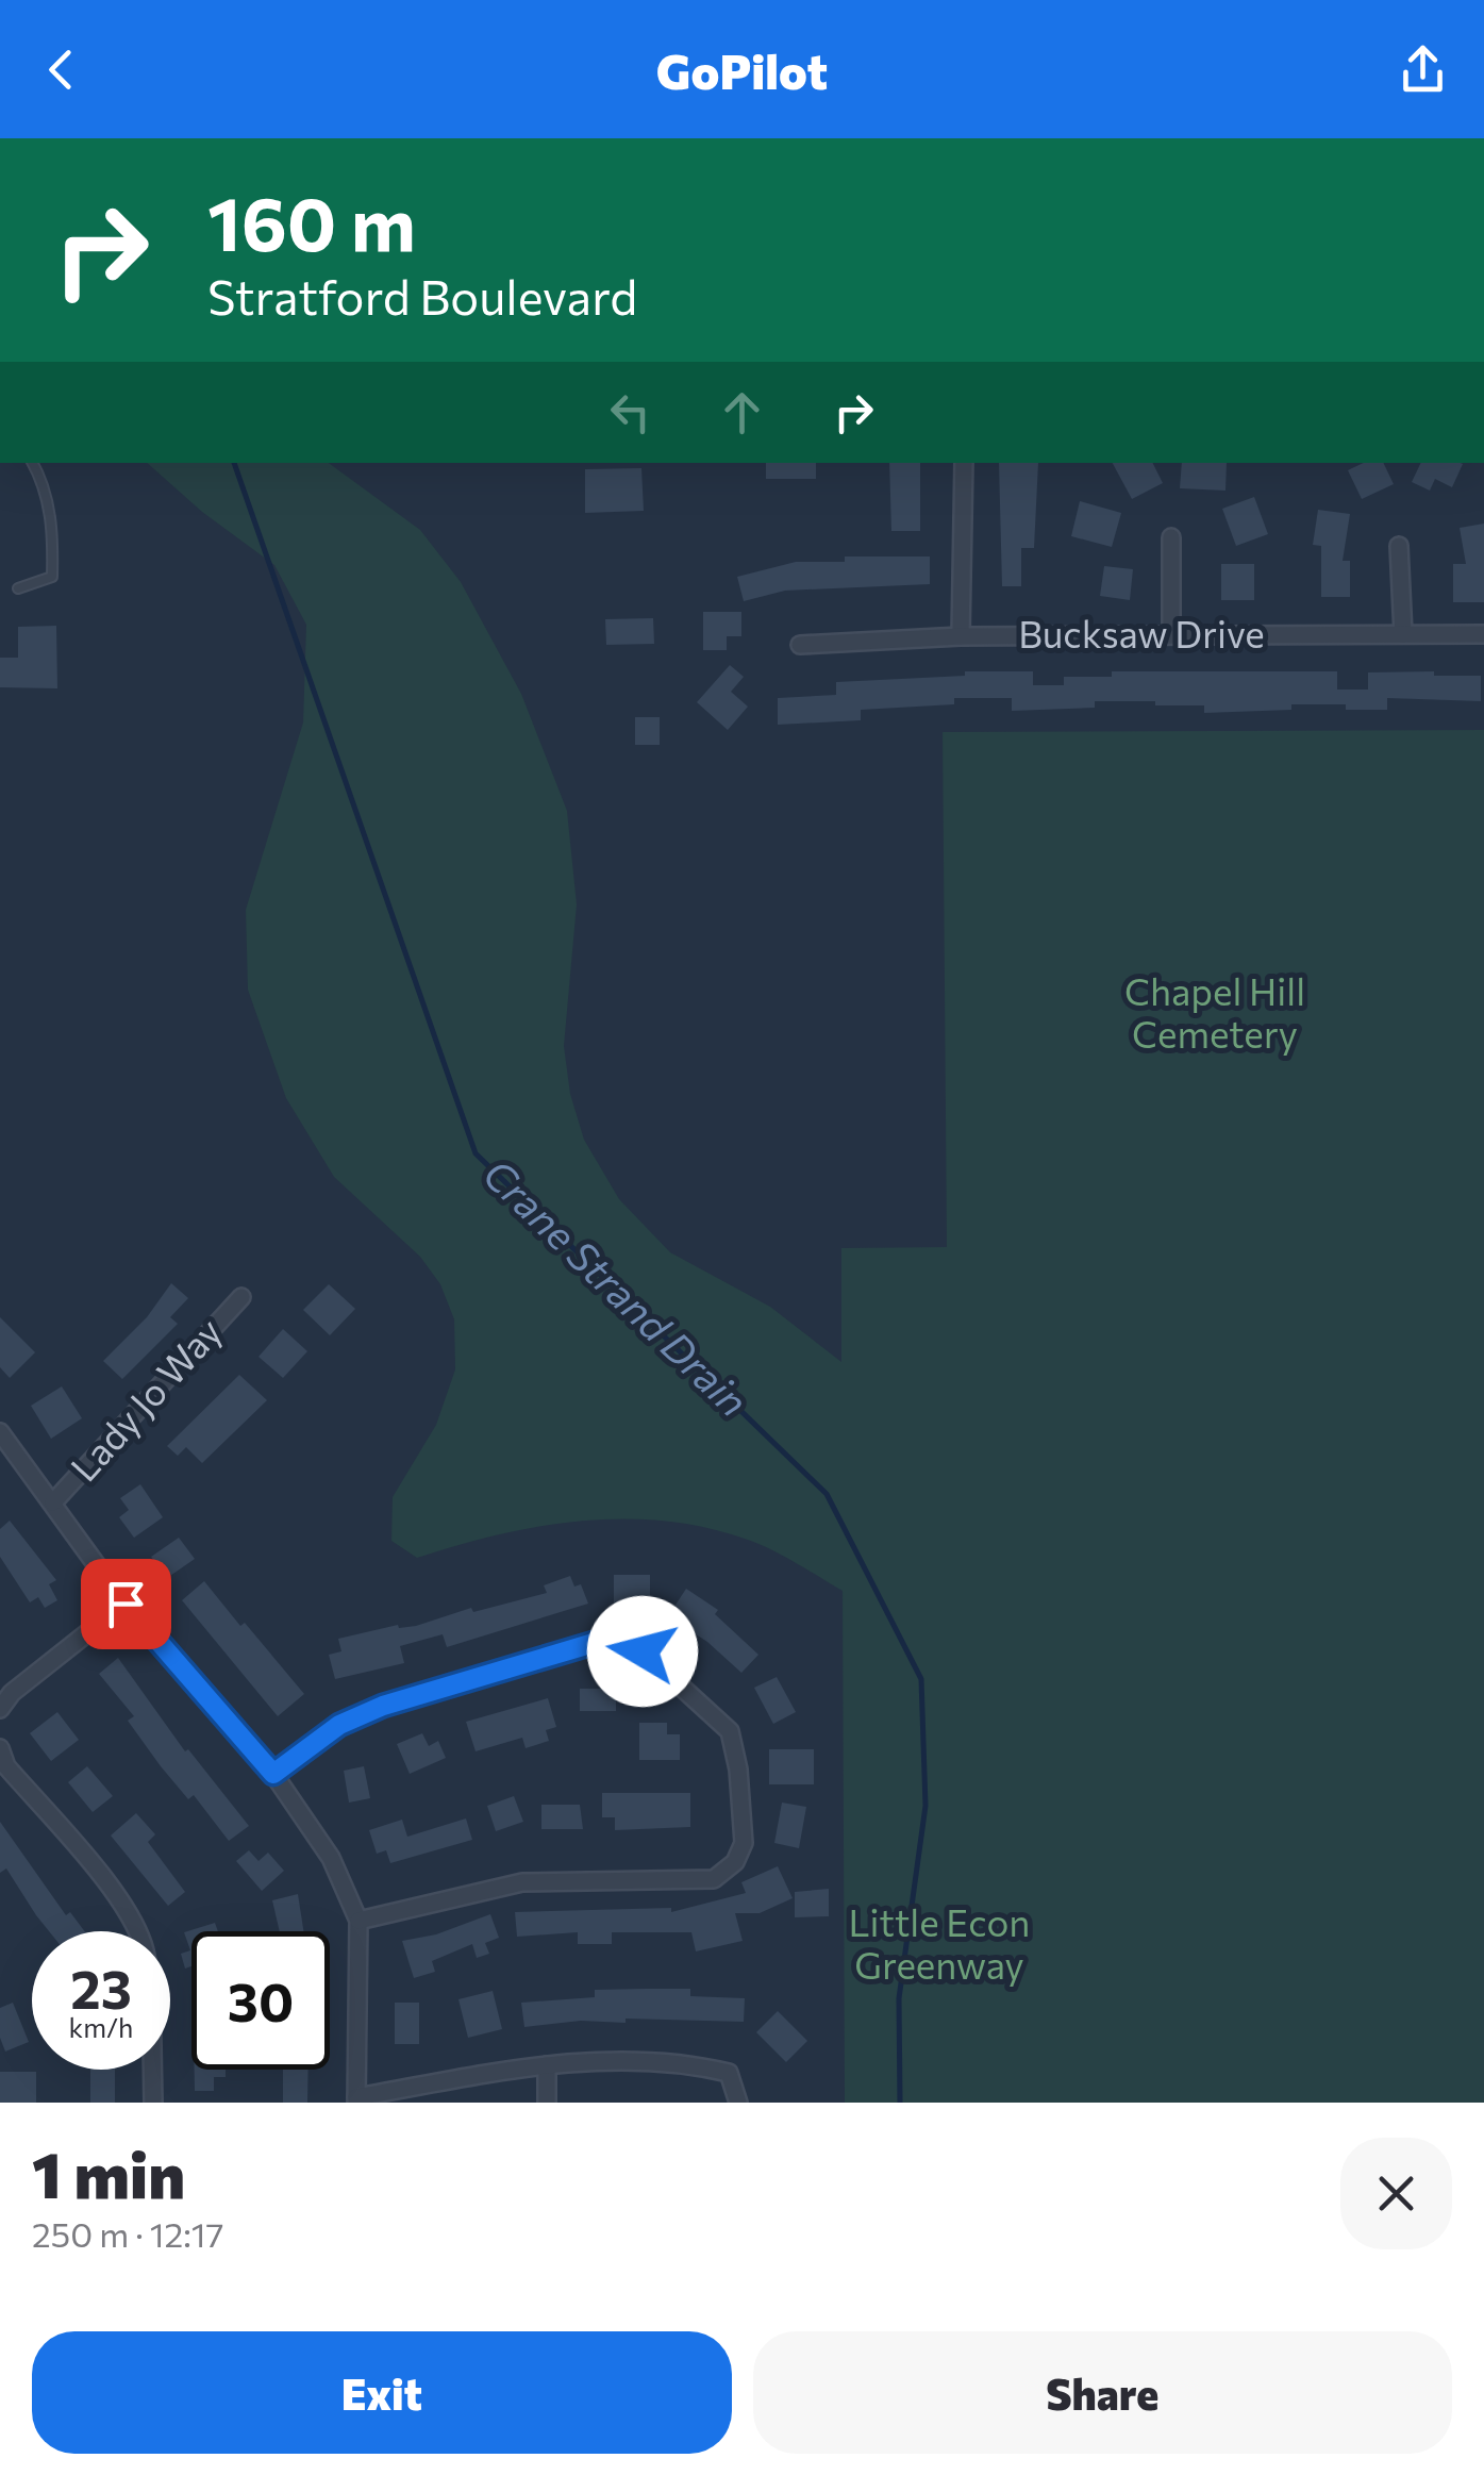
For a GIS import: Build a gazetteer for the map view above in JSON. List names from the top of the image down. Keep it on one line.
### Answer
{"streets":{"street":["Bucksaw Drive","Lady Jo Way"]},"water":["Crane Strand Drain"],"parks":["Chapel Hill Cemetery","Little Econ Greenway"],"page":{"header":"GoPilot","turn":["160 m","Stratford Boulevard"],"speed":"23 km/h","limit":"30","heading":["1 min","250 m · 12:17"],"buttons":["Exit","Share"]}}
